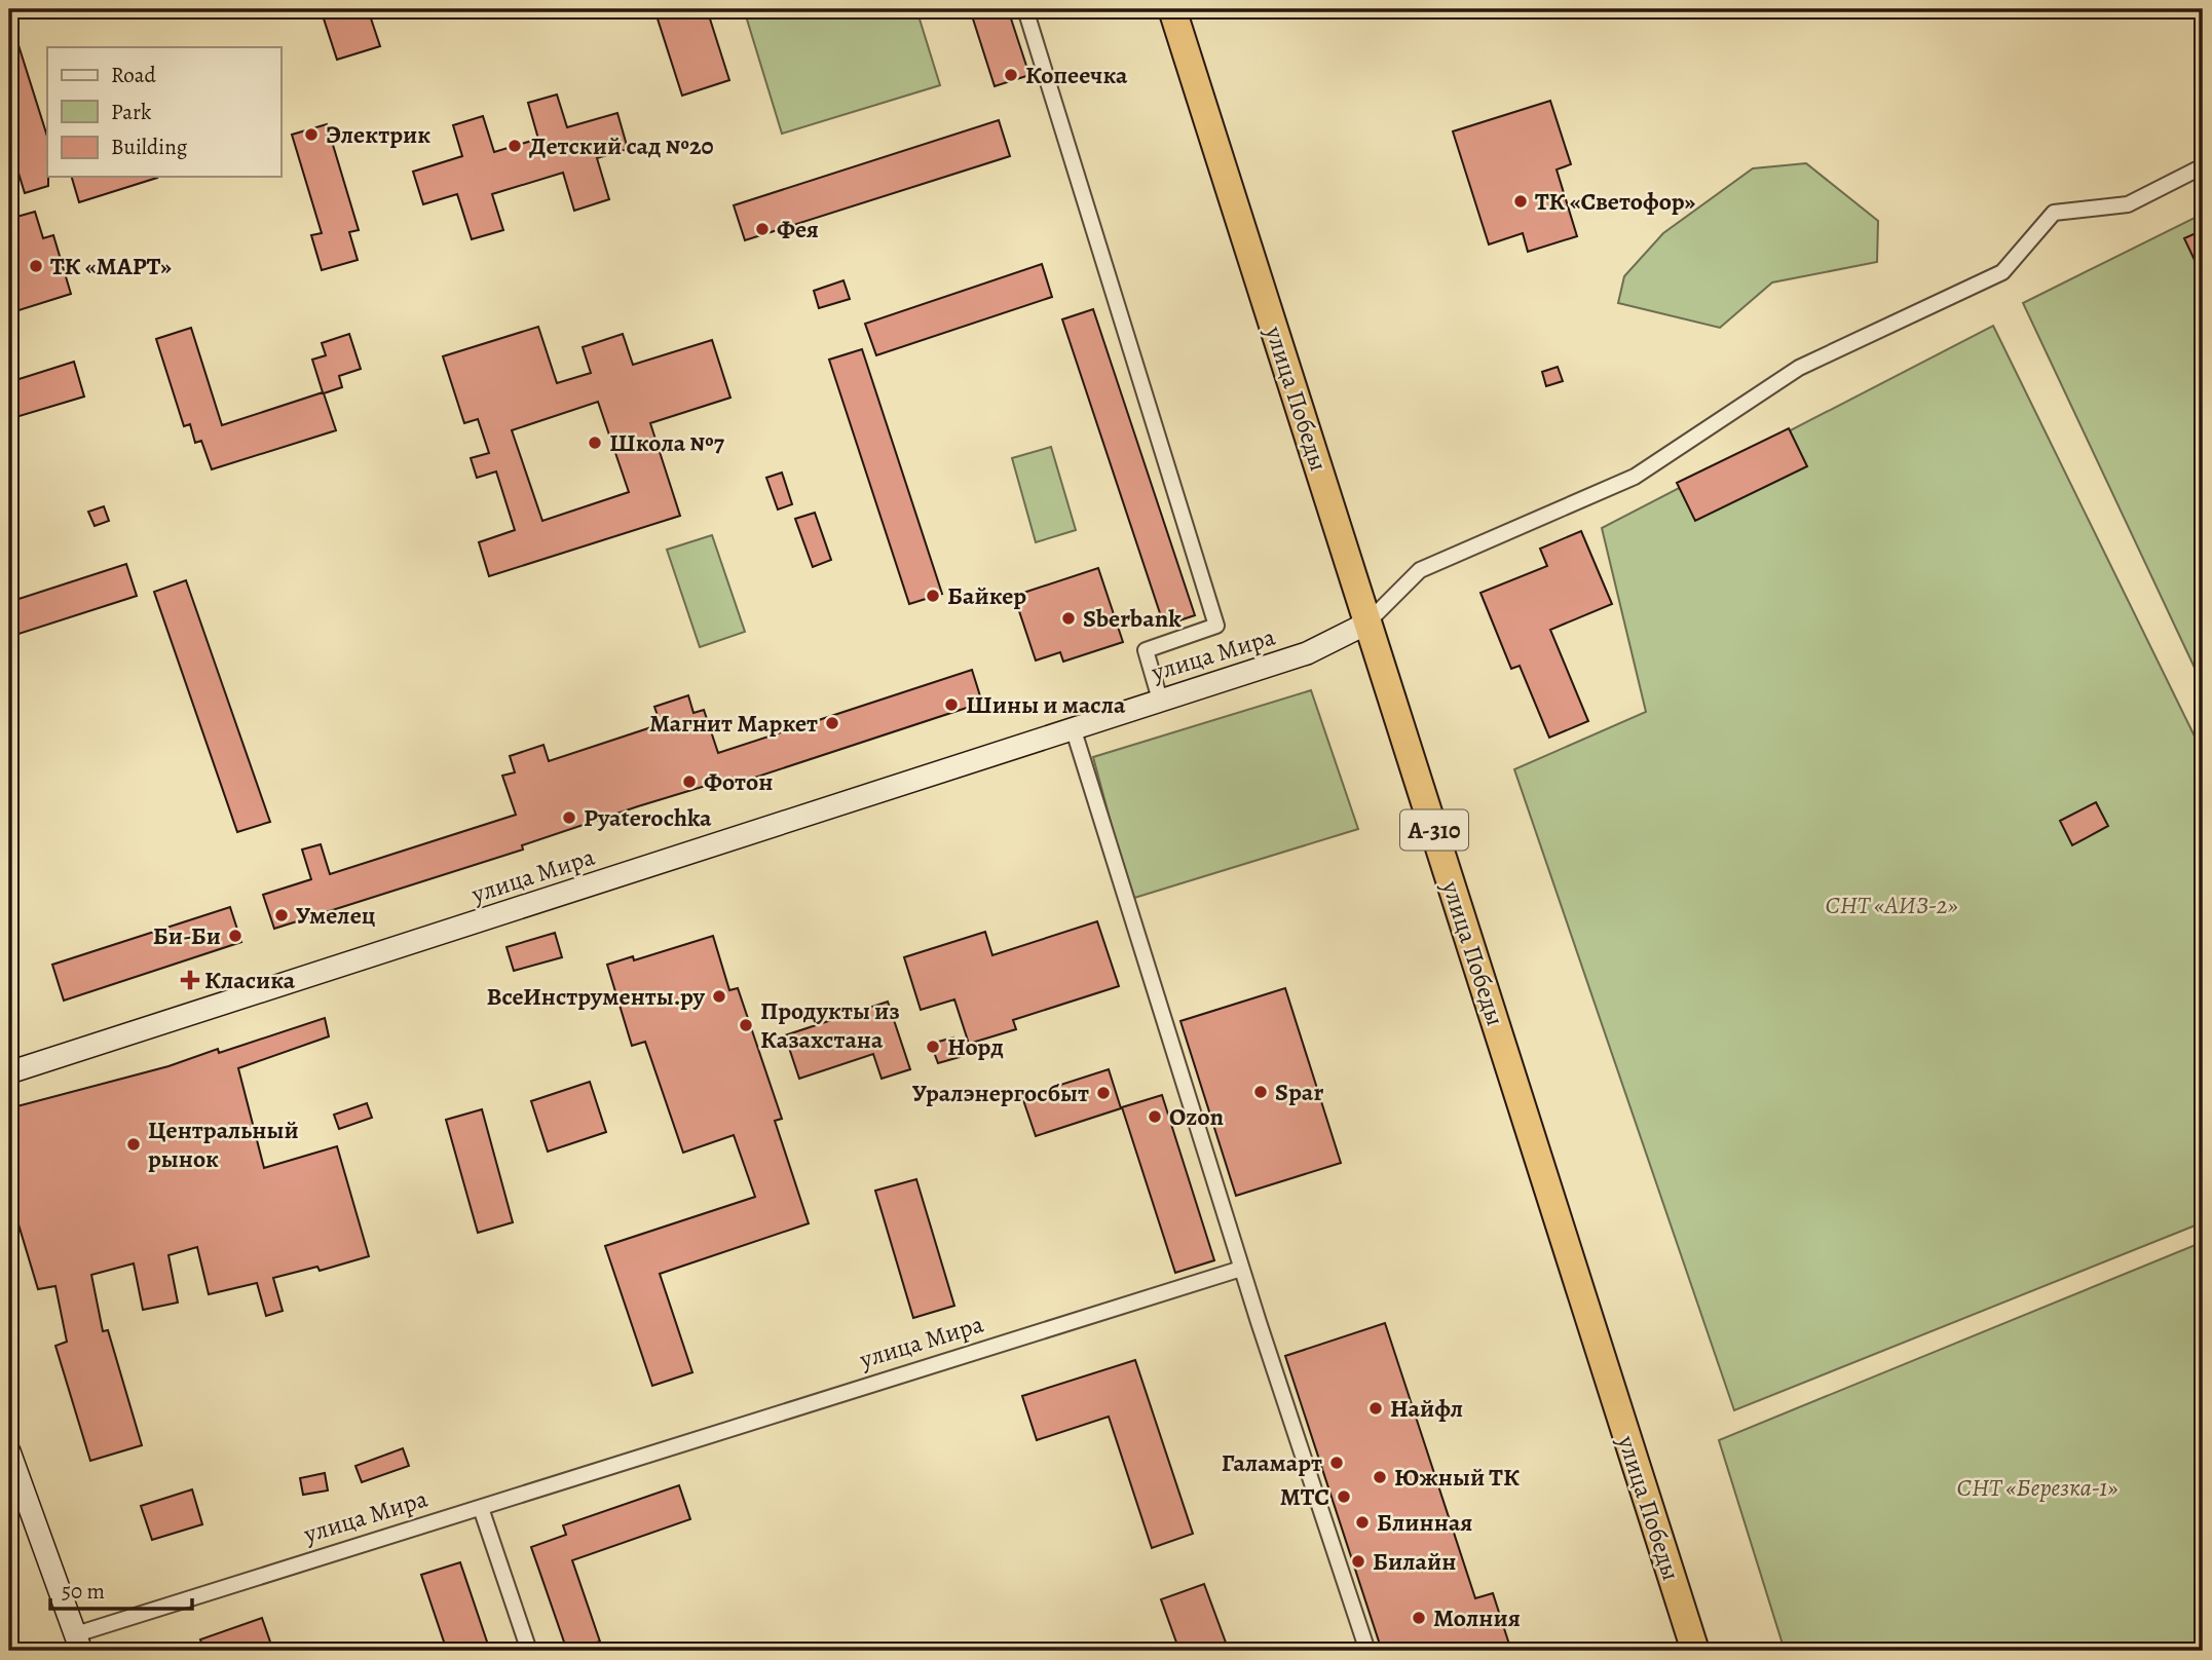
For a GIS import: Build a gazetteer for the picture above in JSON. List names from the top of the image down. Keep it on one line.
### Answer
{"streets":{"highway":["улица Победы","А-310"],"street":["улица Мира"]},"crossings":[["улица Победы","улица Мира"]],"parks":["СНТ «АИЗ-2»","СНТ «Березка-1»"],"places":{"other":["Копеечка","Электрик","Детский сад №20","ТК «Светофор»","Фея","ТК «МАРТ»","Школа №7","Байкер","Sberbank","Шины и масла","Магнит Маркет","Фотон","Pyaterochka","Умелец","Би-Би","ВсеИнструменты.ру","Продукты из Казахстана","Норд","Spar","Уралэнергосбыт","Ozon","Центральный рынок","Найфл","Галамарт","Южный ТК","МТС","Блинная","Билайн","Молния"],"health":["Класика"]},"legend":["Road","Park","Building"],"scale_bar":"50 m"}
